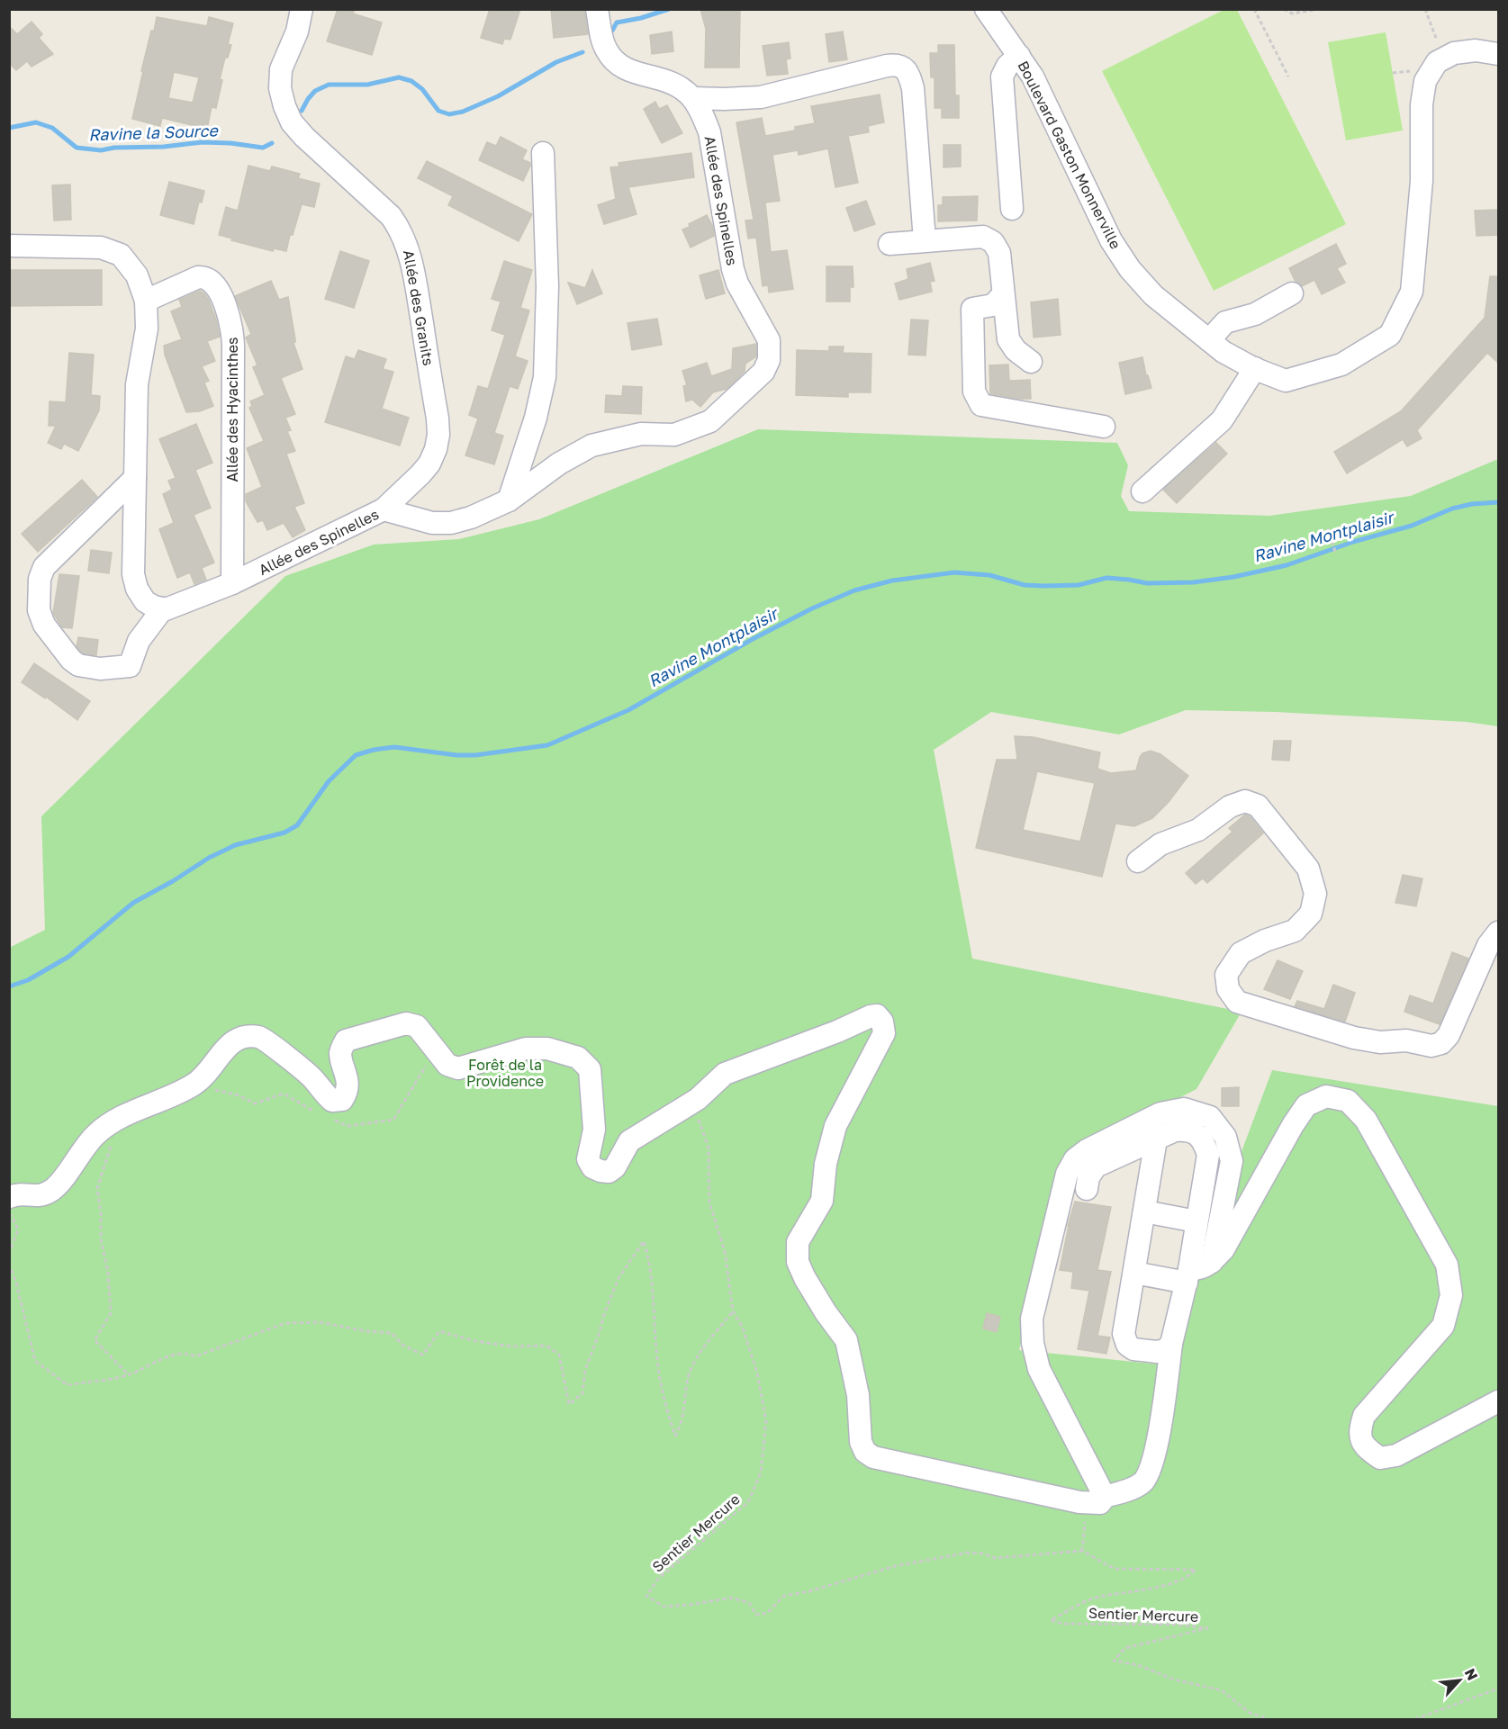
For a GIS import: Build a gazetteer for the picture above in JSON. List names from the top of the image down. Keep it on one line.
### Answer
{"streets":{"street":["Boulevard Gaston Monnerville","Allée des Spinelles","Allée des Granits","Allée des Hyacinthes"],"path":["Sentier Mercure"]},"crossings":[["Allée des Spinelles","Allée des Granits"],["Allée des Spinelles","Allée des Hyacinthes"]],"water":["Ravine la Source","Ravine Montplaisir"],"parks":["Forêt de la Providence"],"north":"top right"}
